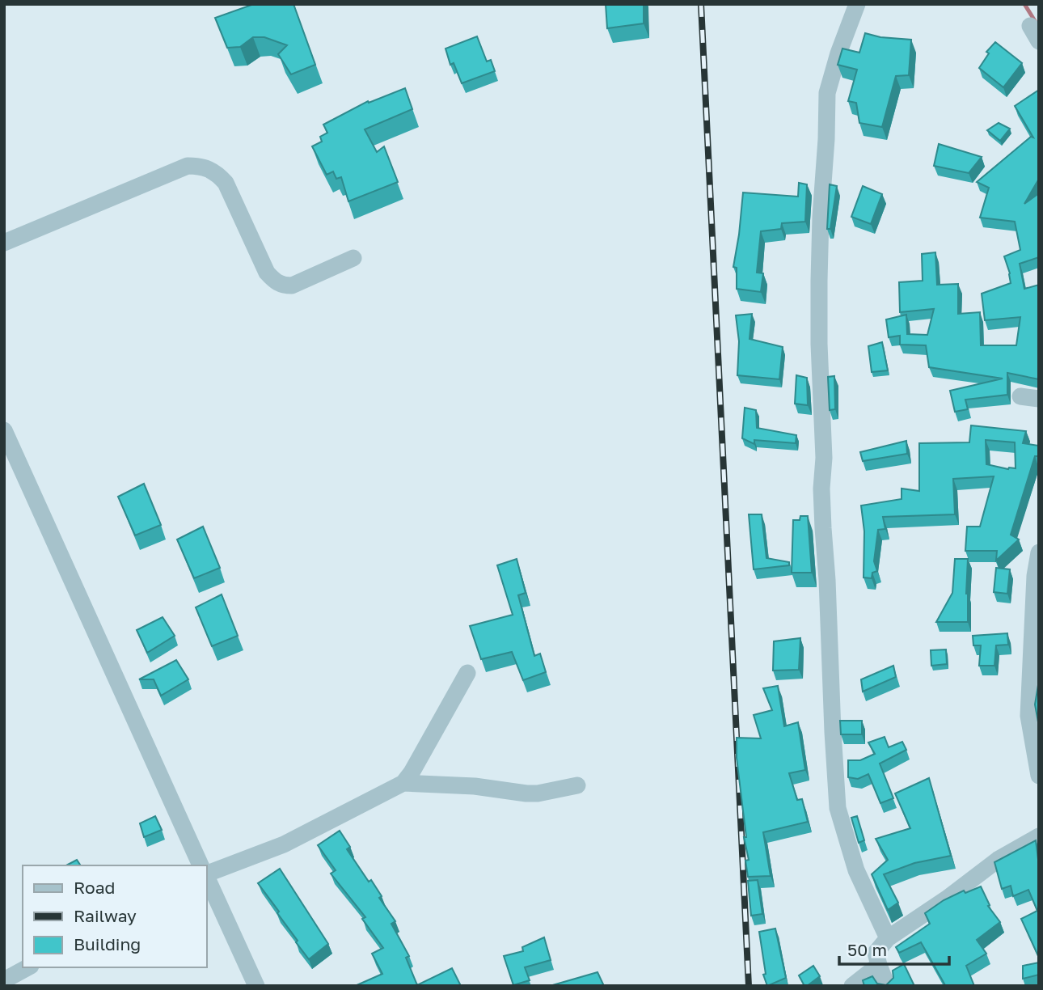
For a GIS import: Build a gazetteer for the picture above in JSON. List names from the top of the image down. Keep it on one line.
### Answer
{"legend":["Road","Railway","Building"],"scale_bar":"50 m"}
